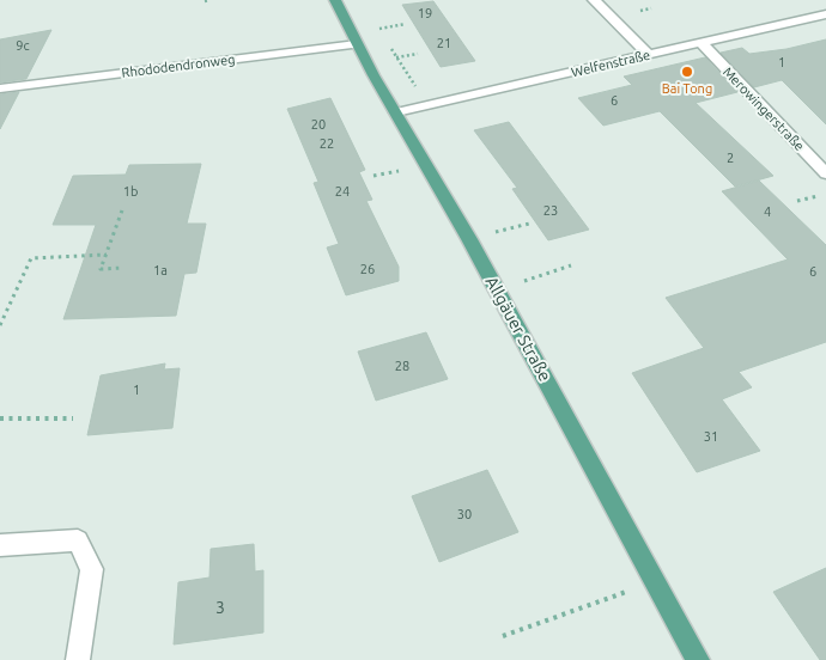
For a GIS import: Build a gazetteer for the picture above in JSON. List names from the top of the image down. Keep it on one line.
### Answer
{"streets":{"main road":["Allgäuer Straße"],"street":["Welfenstraße","Rhododendronweg","Merowingerstraße"]},"crossings":[["Welfenstraße","Merowingerstraße"],["Welfenstraße","Allgäuer Straße"],["Rhododendronweg","Allgäuer Straße"]],"places":["Bai Tong"],"house_numbers":["19","21","9c","1","6","20","22","2","1b","24","23","4","26","1a","6","28","1","31","30","3"]}
